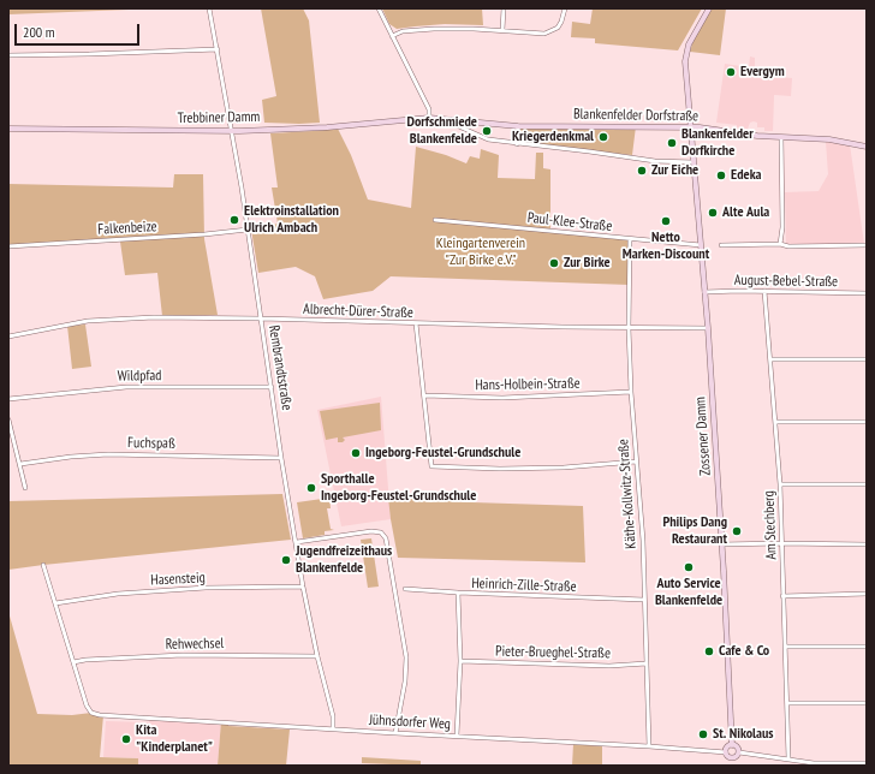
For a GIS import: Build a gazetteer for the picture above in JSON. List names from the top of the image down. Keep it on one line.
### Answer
{"streets":{"main road":["Blankenfelder Dorfstraße","Trebbiner Damm","Zossener Damm"],"street":["Paul-Klee-Straße","Falkenbeize","August-Bebel-Straße","Albrecht-Dürer-Straße","Rembrandtstraße","Wildpfad","Hans-Holbein-Straße","Fuchspaß","Käthe-Kollwitz-Straße","Am Stechberg","Hasensteig","Heinrich-Zille-Straße","Rehwechsel","Pieter-Brueghel-Straße","Jühnsdorfer Weg"]},"crossings":[["Blankenfelder Dorfstraße","Trebbiner Damm"],["Blankenfelder Dorfstraße","Zossener Damm"],["Trebbiner Damm","Rembrandtstraße"],["Paul-Klee-Straße","Zossener Damm"],["Paul-Klee-Straße","Käthe-Kollwitz-Straße"],["Falkenbeize","Rembrandtstraße"],["August-Bebel-Straße","Zossener Damm"],["August-Bebel-Straße","Am Stechberg"],["Albrecht-Dürer-Straße","Rembrandtstraße"],["Albrecht-Dürer-Straße","Zossener Damm"],["Albrecht-Dürer-Straße","Käthe-Kollwitz-Straße"],["Rembrandtstraße","Wildpfad"],["Rembrandtstraße","Fuchspaß"],["Rembrandtstraße","Hasensteig"],["Rembrandtstraße","Rehwechsel"],["Rembrandtstraße","Jühnsdorfer Weg"],["Hans-Holbein-Straße","Käthe-Kollwitz-Straße"],["Zossener Damm","Jühnsdorfer Weg"],["Käthe-Kollwitz-Straße","Heinrich-Zille-Straße"],["Käthe-Kollwitz-Straße","Pieter-Brueghel-Straße"],["Käthe-Kollwitz-Straße","Jühnsdorfer Weg"],["Rehwechsel","Jühnsdorfer Weg"]],"parks":["Kleingartenverein \"Zur Birke e.V.\""],"places":["Evergym","Dorfschmiede Blankenfelde","Kriegerdenkmal","Blankenfelder Dorfkirche","Zur Eiche","Edeka","Alte Aula","Elektroinstallation Ulrich Ambach","Netto Marken-Discount","Zur Birke","Ingeborg-Feustel-Grundschule","Sporthalle Ingeborg-Feustel-Grundschule","Philips Dang Restaurant","Jugendfreizeithaus Blankenfelde","Auto Service Blankenfelde","Cafe & Co","St. Nikolaus","Kita \"Kinderplanet\""],"scale_bar":"200 m"}
